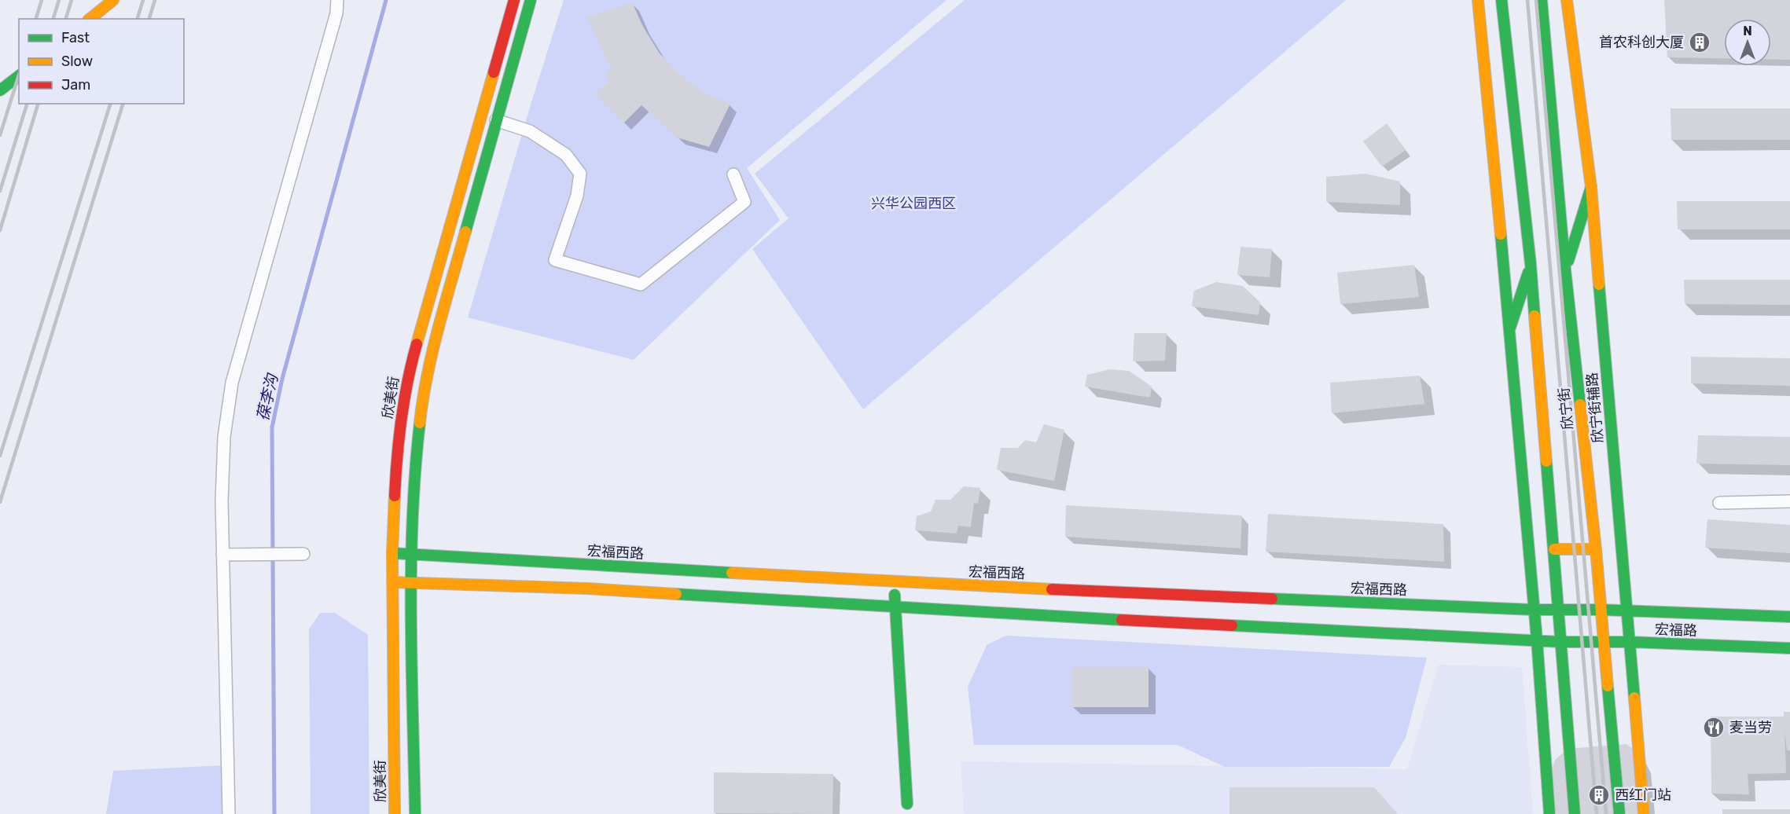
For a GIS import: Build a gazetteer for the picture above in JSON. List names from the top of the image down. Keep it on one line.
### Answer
{"streets":{"main road":["欣美街","欣宁街辅路","欣宁街","宏福西路","宏福路"]},"crossings":[["欣美街","宏福西路"],["欣宁街辅路","宏福路"],["欣宁街","宏福西路"],["欣宁街","宏福路"],["宏福西路","宏福路"]],"water":["葆李沟"],"parks":["兴华公园西区"],"places":{"building":["首农科创大厦","西红门站"],"restaurant":["麦当劳"]},"legend":["Fast","Slow","Jam"],"north":"top"}
